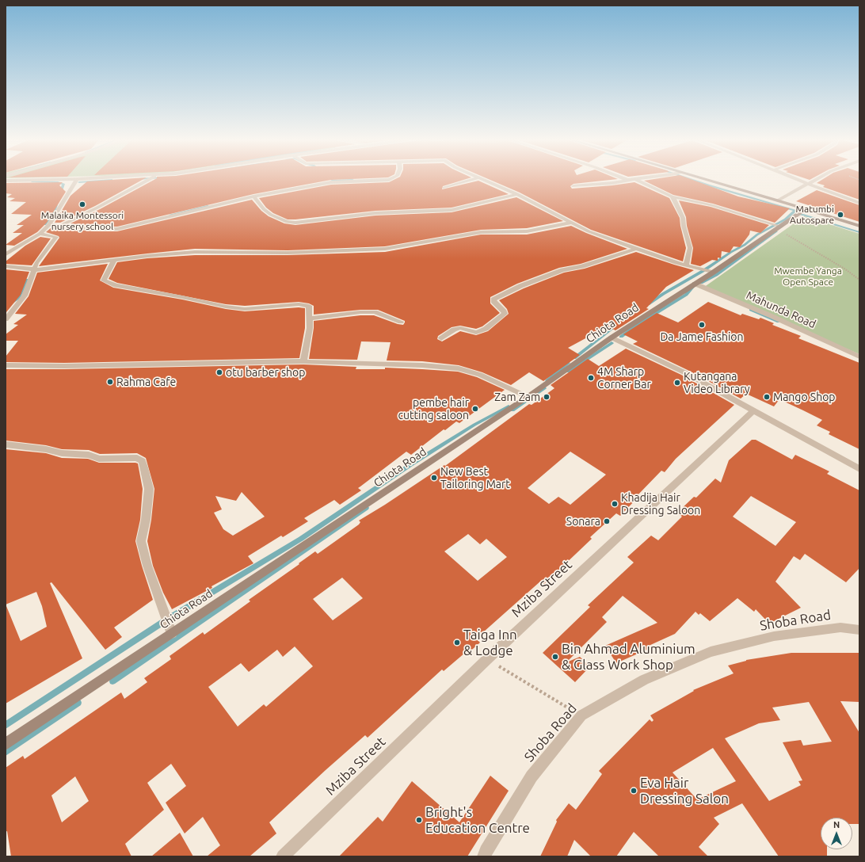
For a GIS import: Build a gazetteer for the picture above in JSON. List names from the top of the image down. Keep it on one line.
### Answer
{"streets":{"street":["Mahunda Road","Chiota Road","Mziba Street","Shoba Road"]},"crossings":[["Mahunda Road","Chiota Road"]],"parks":["Mwembe Yanga Open Space"],"places":["Malaika Montessori nursery school","Matumbi Autospare","Da Jame Fashion","otu barber shop","4M Sharp Corner Bar","Rahma Cafe","Kutangana Video Library","Zam Zam","Mango Shop","pembe hair cutting saloon","New Best Tailoring Mart","Khadija Hair Dressing Saloon","Sonara","Taiga Inn & Lodge","Bin Ahmad Aluminium & Glass Work Shop","Eva Hair Dressing Salon","Bright's Education Centre"],"north":"top"}
